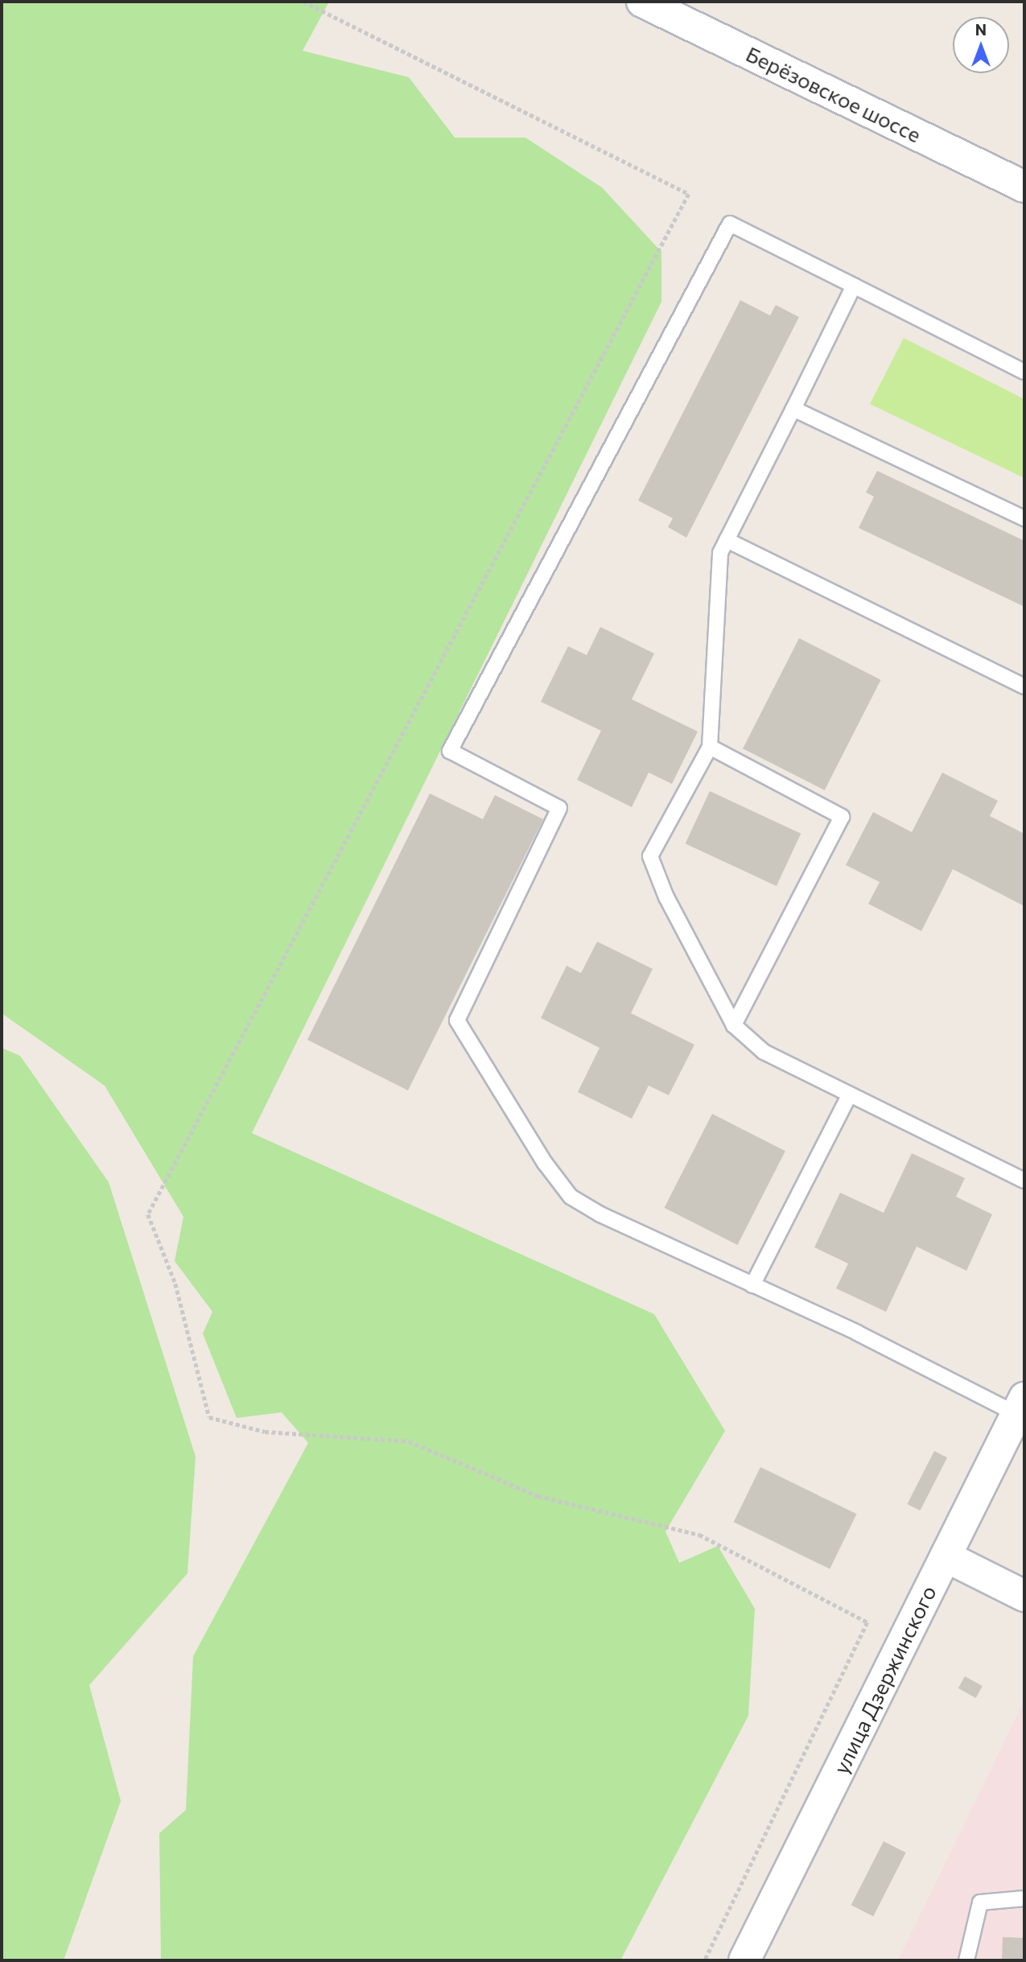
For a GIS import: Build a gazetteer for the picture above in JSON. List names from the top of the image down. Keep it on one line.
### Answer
{"streets":{"main road":["Берёзовское шоссе","улица Дзержинского"]},"north":"top"}
